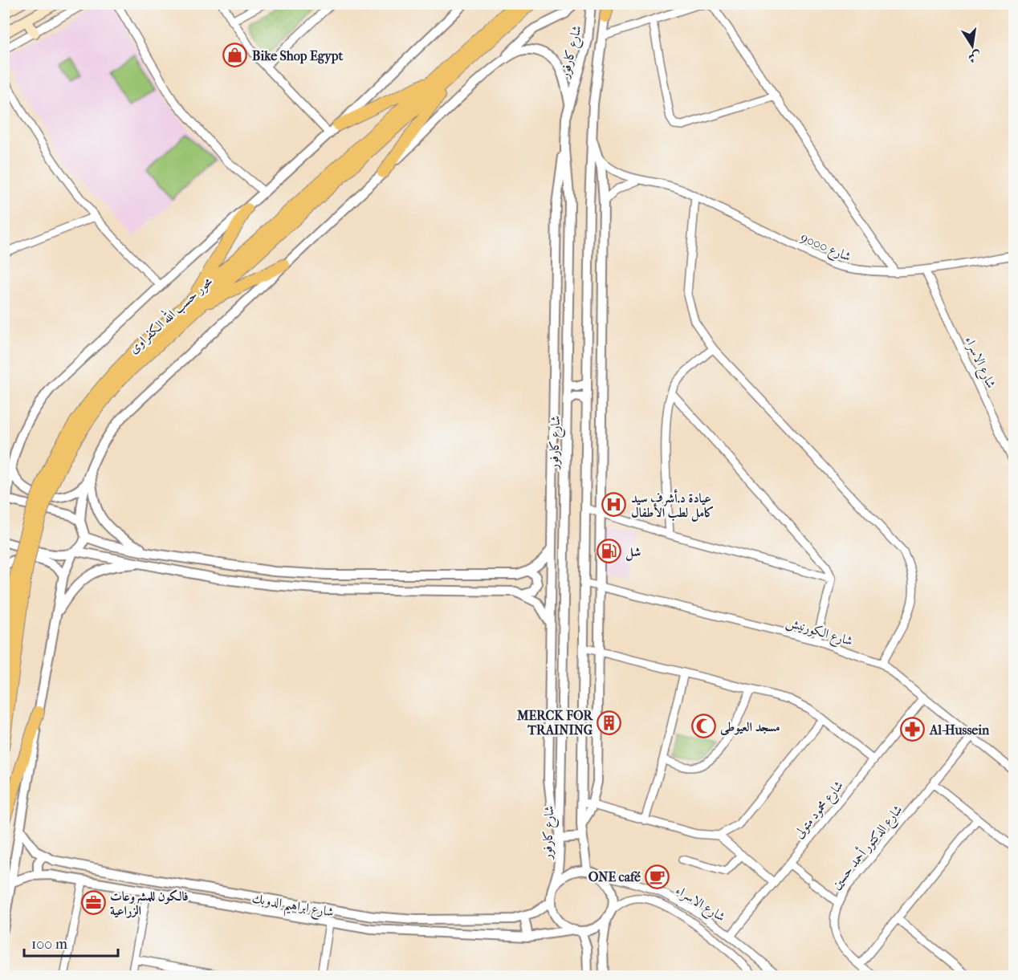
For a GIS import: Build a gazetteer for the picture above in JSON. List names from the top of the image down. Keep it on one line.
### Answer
{"streets":{"main road":["محور حسب الله الكفراوى"],"street":["شارع كارفور","شارع 9000","شارع الاسراء","شارع الكورنيش","شارع محمود متولى","شارع الدكتور أحمد حسين","شارع ابراهيم الدوبك"]},"crossings":[["شارع كارفور","شارع الاسراء"],["شارع كارفور","شارع ابراهيم الدوبك"],["شارع 9000","شارع الاسراء"],["شارع الاسراء","شارع محمود متولى"],["شارع الاسراء","شارع ابراهيم الدوبك"],["شارع الكورنيش","شارع محمود متولى"],["شارع الكورنيش","شارع الدكتور أحمد حسين"]],"places":{"shop":["Bike Shop Egypt"],"hospital":["عيادة د.أشرف سيد كامل لطب الأطفال"],"fuel station":["شل"],"building":["MERCK FOR TRAINING"],"mosque":["مسجد العيوطى"],"pharmacy":["Al-Hussein"],"cafe":["ONE café"],"office":["فالكون للمشروعات الزراعية"]},"scale_bar":"100 m","north":"bottom"}
